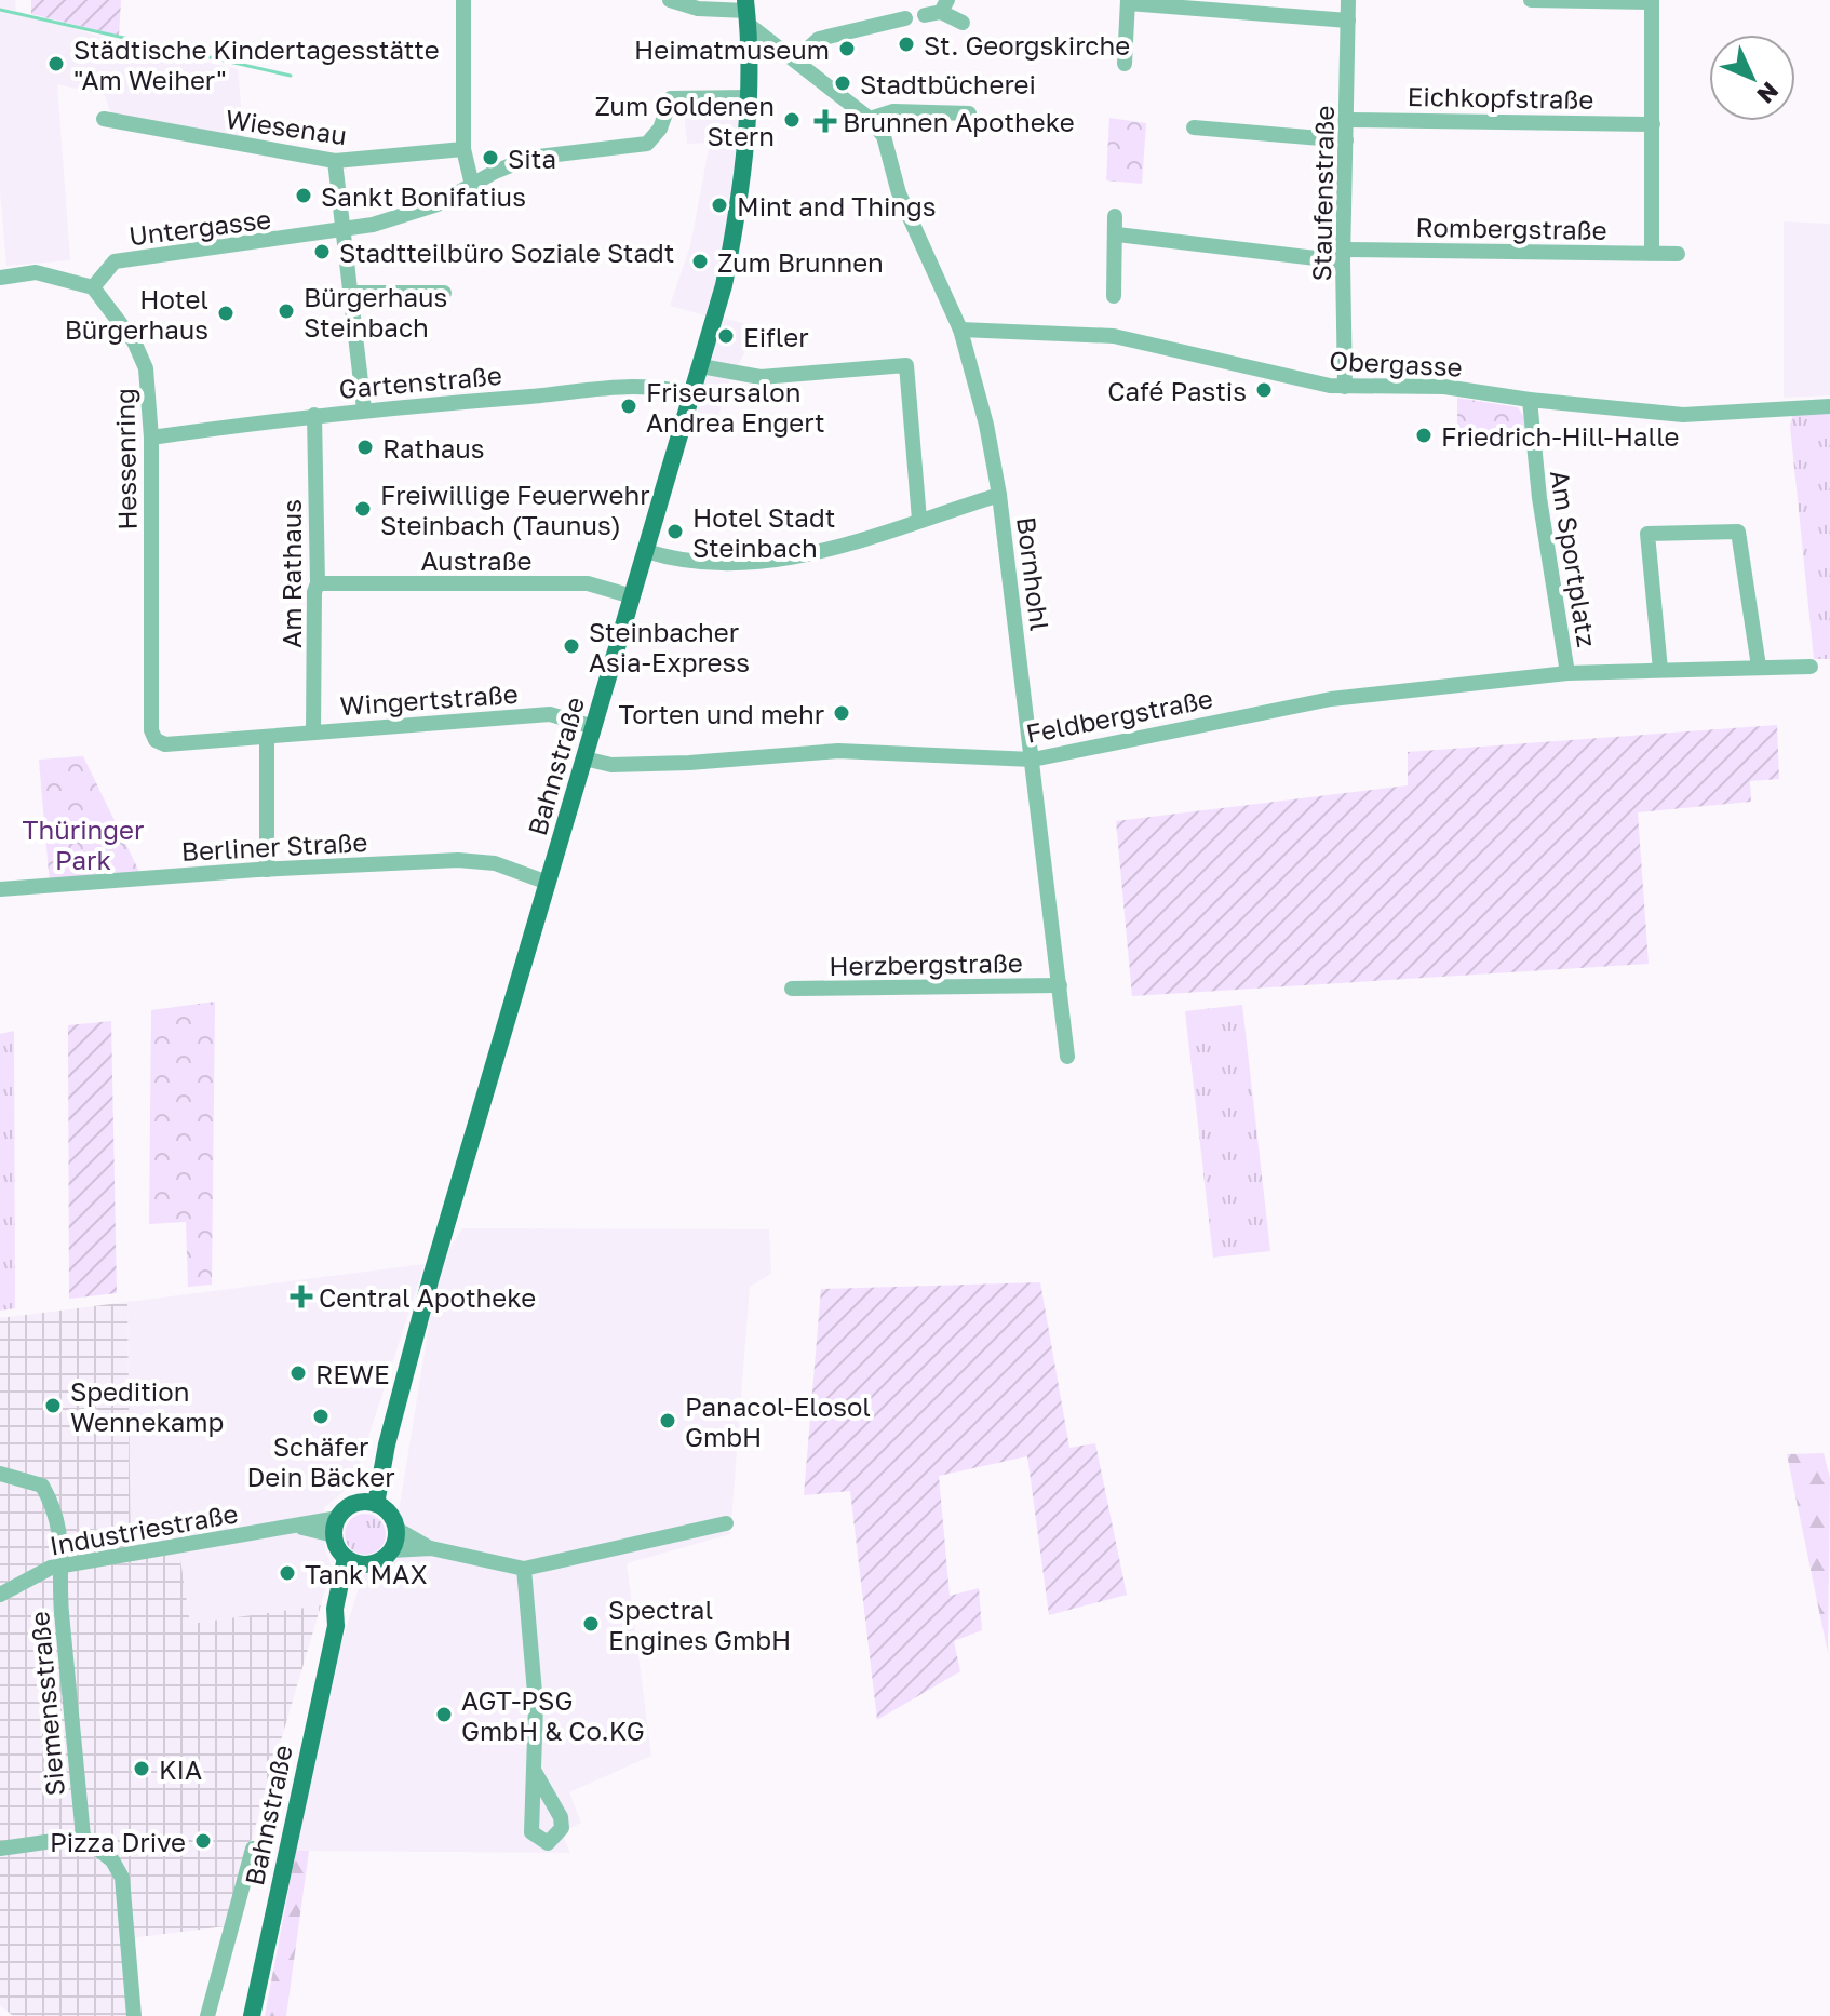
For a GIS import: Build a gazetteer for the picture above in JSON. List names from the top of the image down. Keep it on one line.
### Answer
{"streets":{"main road":["Bahnstraße"],"street":["Eichkopfstraße","Wiesenau","Staufenstraße","Untergasse","Rombergstraße","Obergasse","Gartenstraße","Hessenring","Am Sportplatz","Austraße","Am Rathaus","Bornhohl","Wingertstraße","Feldbergstraße","Berliner Straße","Herzbergstraße","Industriestraße","Siemensstraße"]},"crossings":[["Eichkopfstraße","Staufenstraße"],["Staufenstraße","Rombergstraße"],["Staufenstraße","Obergasse"],["Untergasse","Hessenring"],["Untergasse","Bahnstraße"],["Obergasse","Am Sportplatz"],["Obergasse","Bornhohl"],["Gartenstraße","Hessenring"],["Gartenstraße","Am Rathaus"],["Gartenstraße","Bahnstraße"],["Hessenring","Wingertstraße"],["Am Sportplatz","Feldbergstraße"],["Austraße","Am Rathaus"],["Austraße","Bahnstraße"],["Am Rathaus","Wingertstraße"],["Bornhohl","Feldbergstraße"],["Bornhohl","Bahnstraße"],["Bornhohl","Herzbergstraße"],["Wingertstraße","Bahnstraße"],["Feldbergstraße","Bahnstraße"],["Bahnstraße","Berliner Straße"],["Bahnstraße","Industriestraße"],["Industriestraße","Siemensstraße"]],"parks":["Thüringer Park"],"places":{"other":["St. Georgskirche","Heimatmuseum","Städtische Kindertagesstätte \"Am Weiher\"","Stadtbücherei","Zum Goldenen Stern","Sita","Sankt Bonifatius","Mint and Things","Stadtteilbüro Soziale Stadt","Zum Brunnen","Bürgerhaus Steinbach","Hotel Bürgerhaus","Eifler","Café Pastis","Friseursalon Andrea Engert","Friedrich-Hill-Halle","Rathaus","Freiwillige Feuerwehr Steinbach (Taunus)","Hotel Stadt Steinbach","Steinbacher Asia-Express","Torten und mehr","REWE","Spedition Wennekamp","Schäfer Dein Bäcker","Panacol-Elosol GmbH","Tank MAX","Spectral Engines GmbH","AGT-PSG GmbH & Co.KG","KIA","Pizza Drive"],"health":["Brunnen Apotheke","Central Apotheke"]},"north":"bottom right"}
